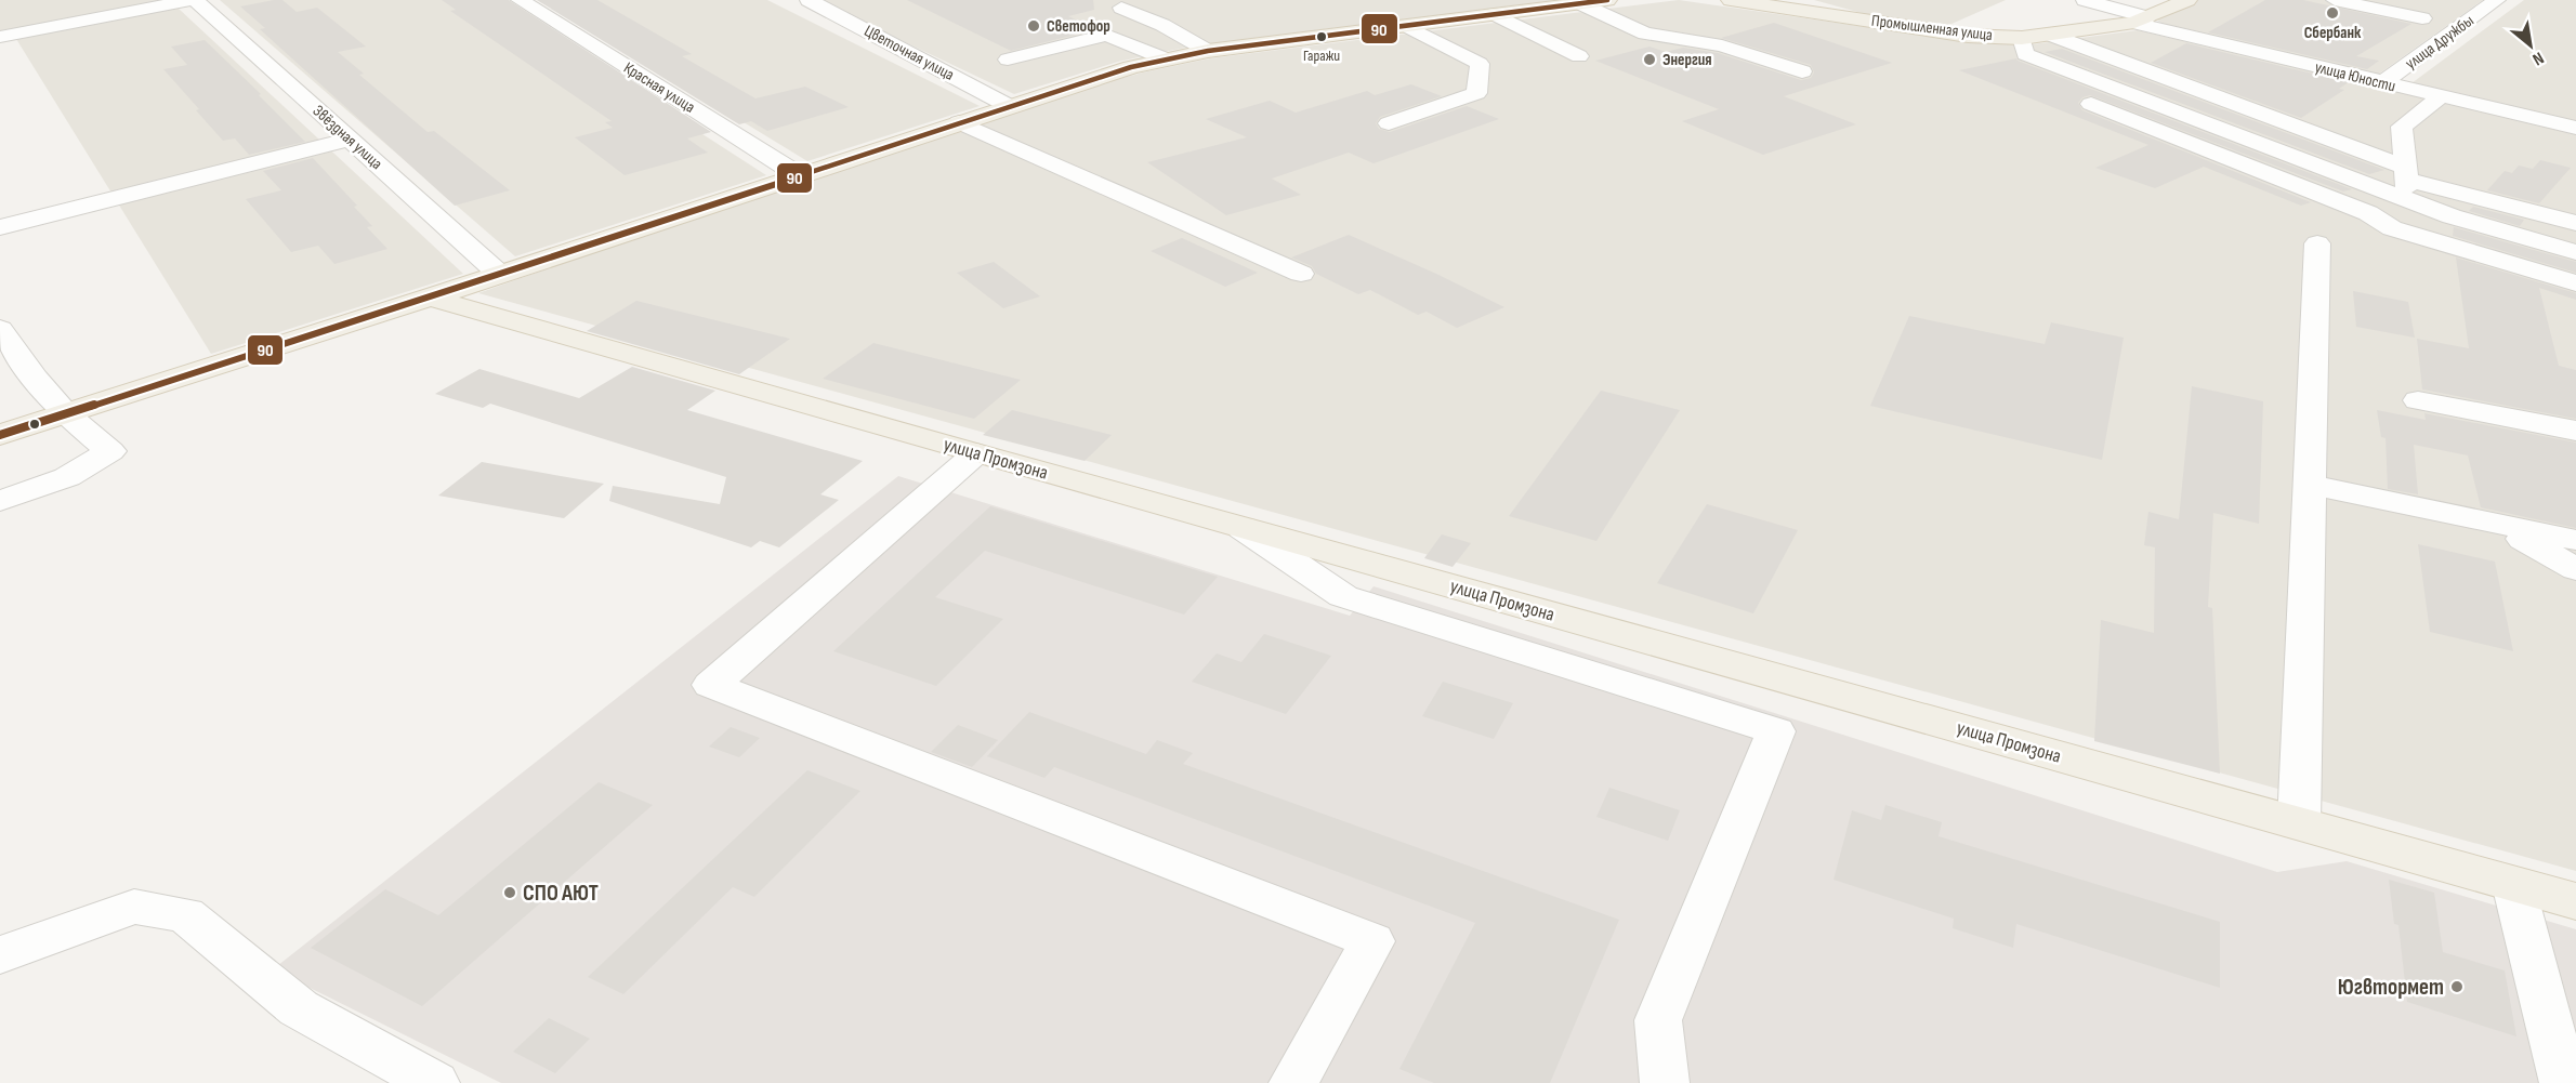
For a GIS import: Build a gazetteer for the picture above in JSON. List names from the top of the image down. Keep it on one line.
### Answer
{"streets":{"main road":["Промышленная улица","улица Промзона"],"street":["улица Дружбы","Цветочная улица","улица Юности","Красная улица","Звёздная улица"]},"crossings":[["Промышленная улица","улица Юности"],["улица Дружбы","улица Юности"]],"places":["Сбербанк","Светофор","Гаражи","Энергия","СПО АЮТ","Югвтормет"],"lines":["transit line 90"],"north":"bottom right"}
